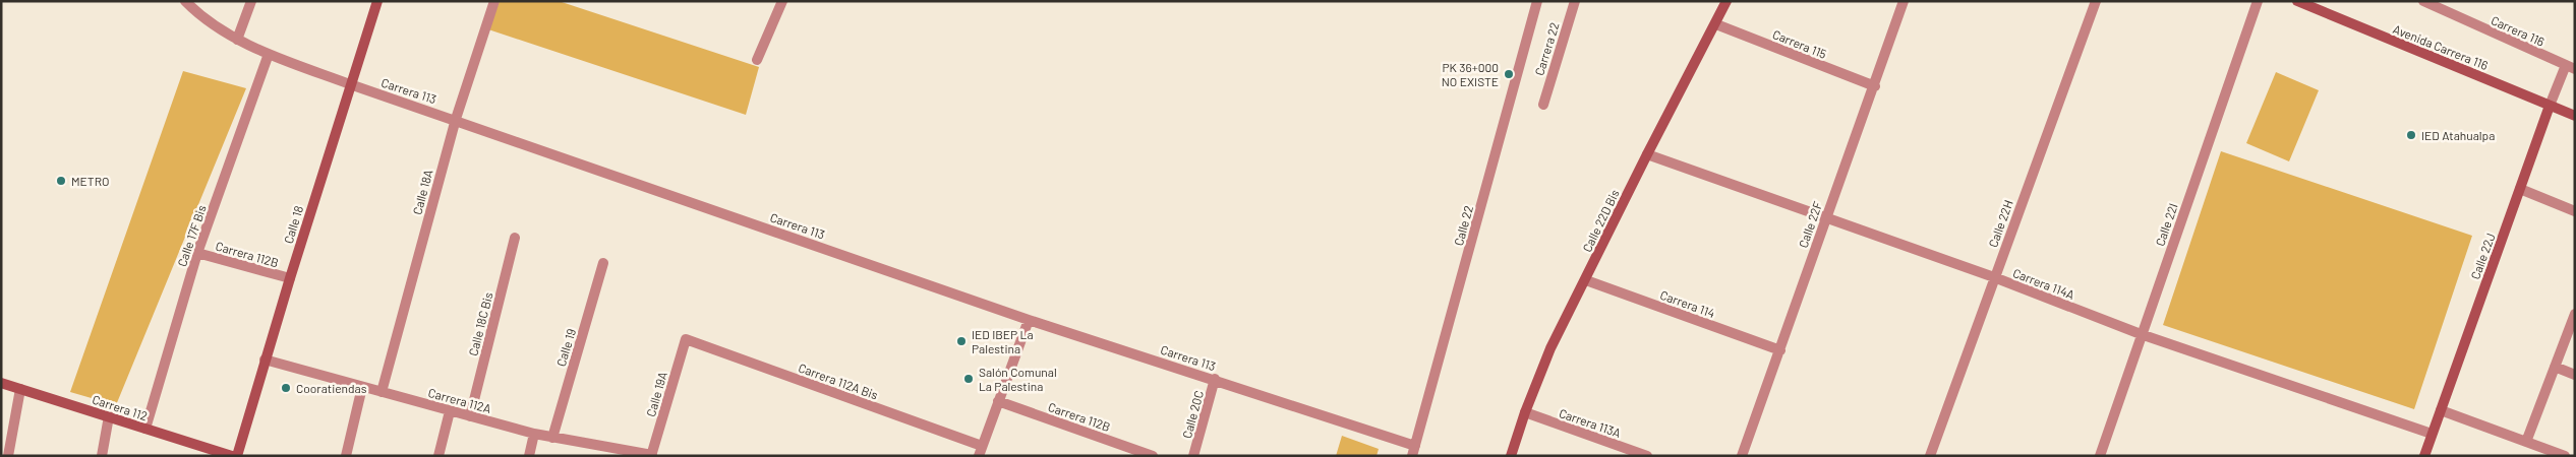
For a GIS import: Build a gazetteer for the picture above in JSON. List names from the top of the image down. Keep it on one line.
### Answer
{"streets":{"street":["Carrera 116","Carrera 115","Avenida Carrera 116","Carrera 22","Carrera 113","Calle 18A","Calle 22D Bis","Calle 22H","Calle 18","Calle 22F","Calle 22I","Calle 22","Calle 17F Bis","Carrera 112B","Calle 22J","Carrera 114A","Carrera 114","Calle 18C Bis","Calle 19","Carrera 112A Bis","Calle 19A","Carrera 112A","Carrera 112","Calle 20C","Carrera 113A"]},"crossings":[["Carrera 116","Calle 22J"],["Carrera 115","Calle 22D Bis"],["Carrera 115","Calle 22F"],["Avenida Carrera 116","Calle 22J"],["Carrera 113","Calle 18A"],["Carrera 113","Calle 18"],["Carrera 113","Calle 22"],["Carrera 113","Calle 17F Bis"],["Carrera 113","Calle 20C"],["Calle 18A","Carrera 112A"],["Calle 22D Bis","Carrera 114A"],["Calle 22D Bis","Carrera 114"],["Calle 22D Bis","Carrera 113A"],["Calle 22H","Carrera 114A"],["Calle 18","Carrera 112B"],["Calle 18","Carrera 112A"],["Calle 22F","Carrera 114A"],["Calle 22F","Carrera 114"],["Calle 22I","Carrera 114A"],["Calle 17F Bis","Carrera 112B"],["Calle 17F Bis","Carrera 112"],["Calle 22J","Carrera 114A"],["Calle 18C Bis","Carrera 112A"],["Calle 19","Carrera 112A"],["Carrera 112A Bis","Calle 19A"],["Calle 19A","Carrera 112A"]],"places":["PK 36+000 NO EXISTE","IED Atahualpa","METRO","IED IBEP La Palestina","Salón Comunal La Palestina","Cooratiendas"]}
